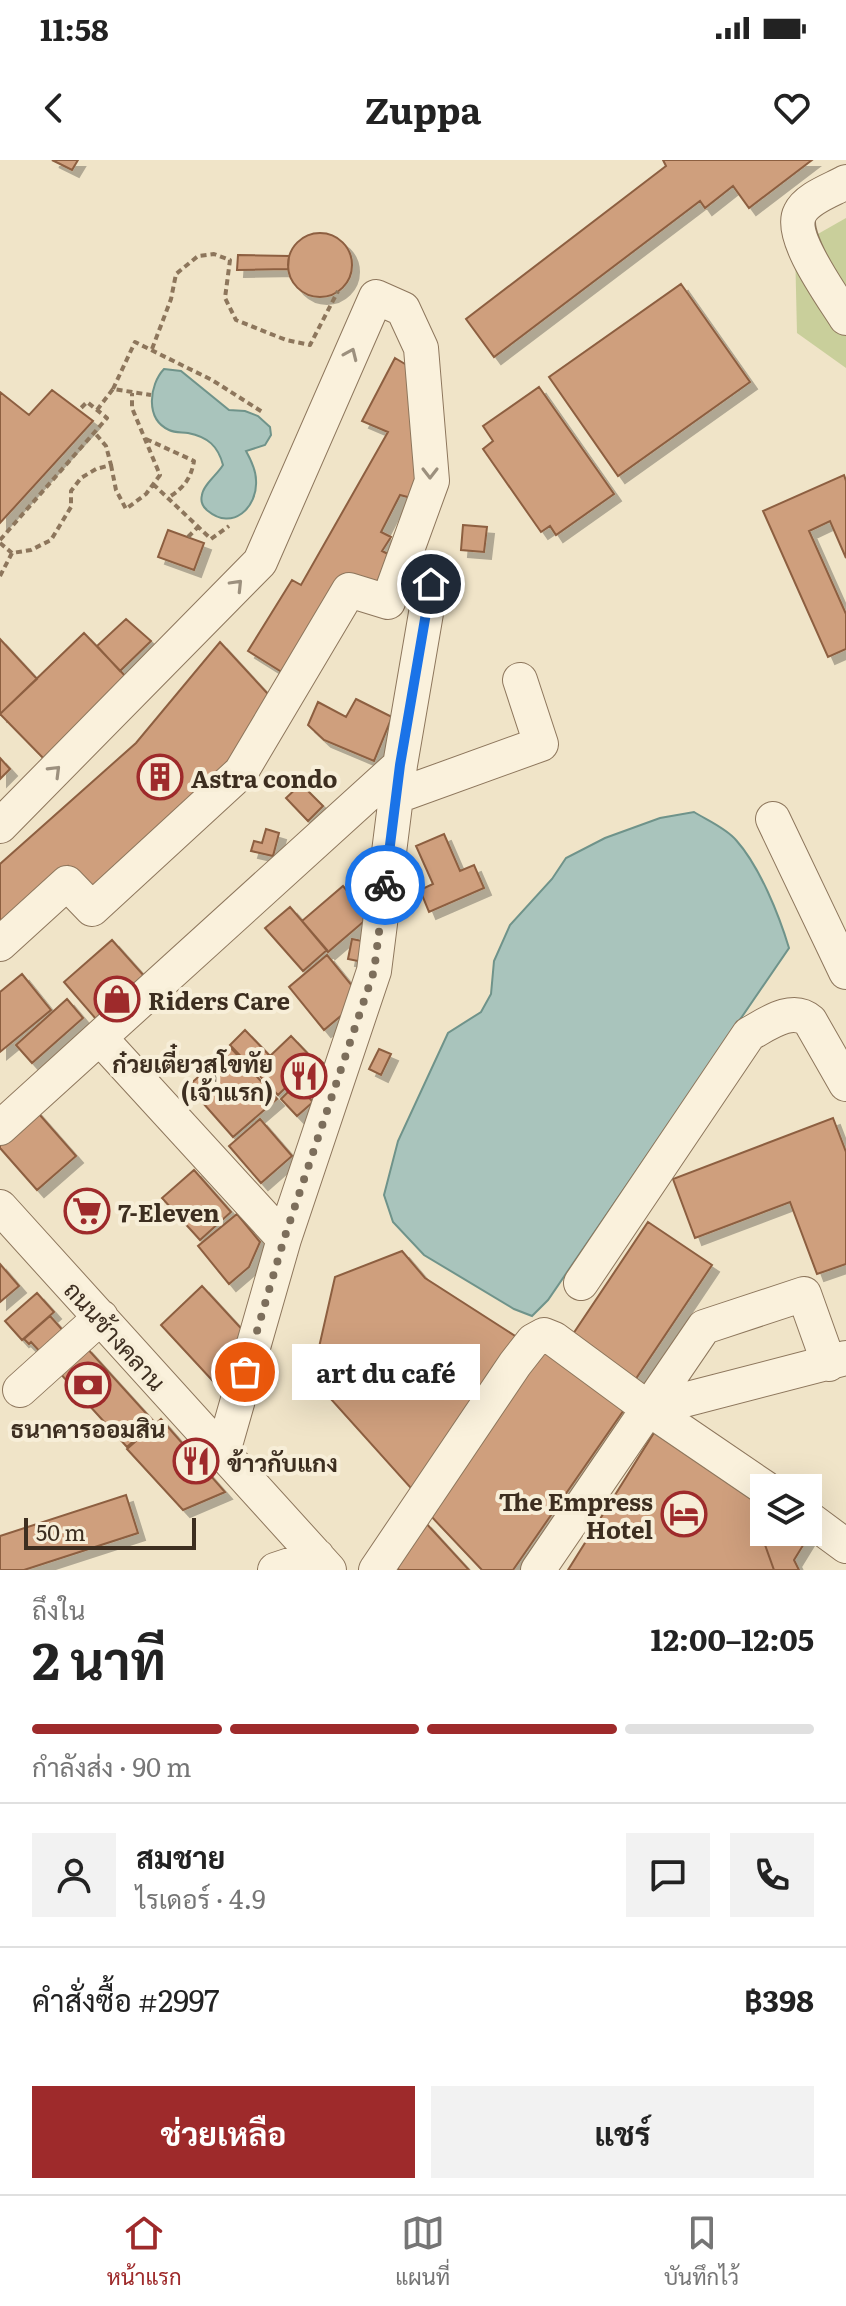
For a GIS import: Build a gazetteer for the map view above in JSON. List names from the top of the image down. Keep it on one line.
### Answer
{"streets":{"street":["ถนนช้างคลาน"]},"places":{"building":["Astra condo"],"shop":["Riders Care"],"restaurant":["ก๋วยเตี๋ยวสุโขทัย (เจ้าแรก)","ข้าวกับแกง"],"supermarket":["7-Eleven"],"other":["art du café"],"bank":["ธนาคารออมสิน"],"hotel":["The Empress Hotel"]},"scale_bar":"50 m","page":{"status":"11:58","header":"Zuppa","bubble":"art du café","scale":"50 m","heading":["2 นาที","ถึงใน","12:00–12:05"],"panel":["สมชาย","ไรเดอร์ · 4.9","คำสั่งซื้อ #2997","฿398"],"bar":"กำลังส่ง · 90 m","buttons":["ช่วยเหลือ","แชร์"],"tabs":["หน้าแรก","แผนที่","บันทึกไว้"]}}
